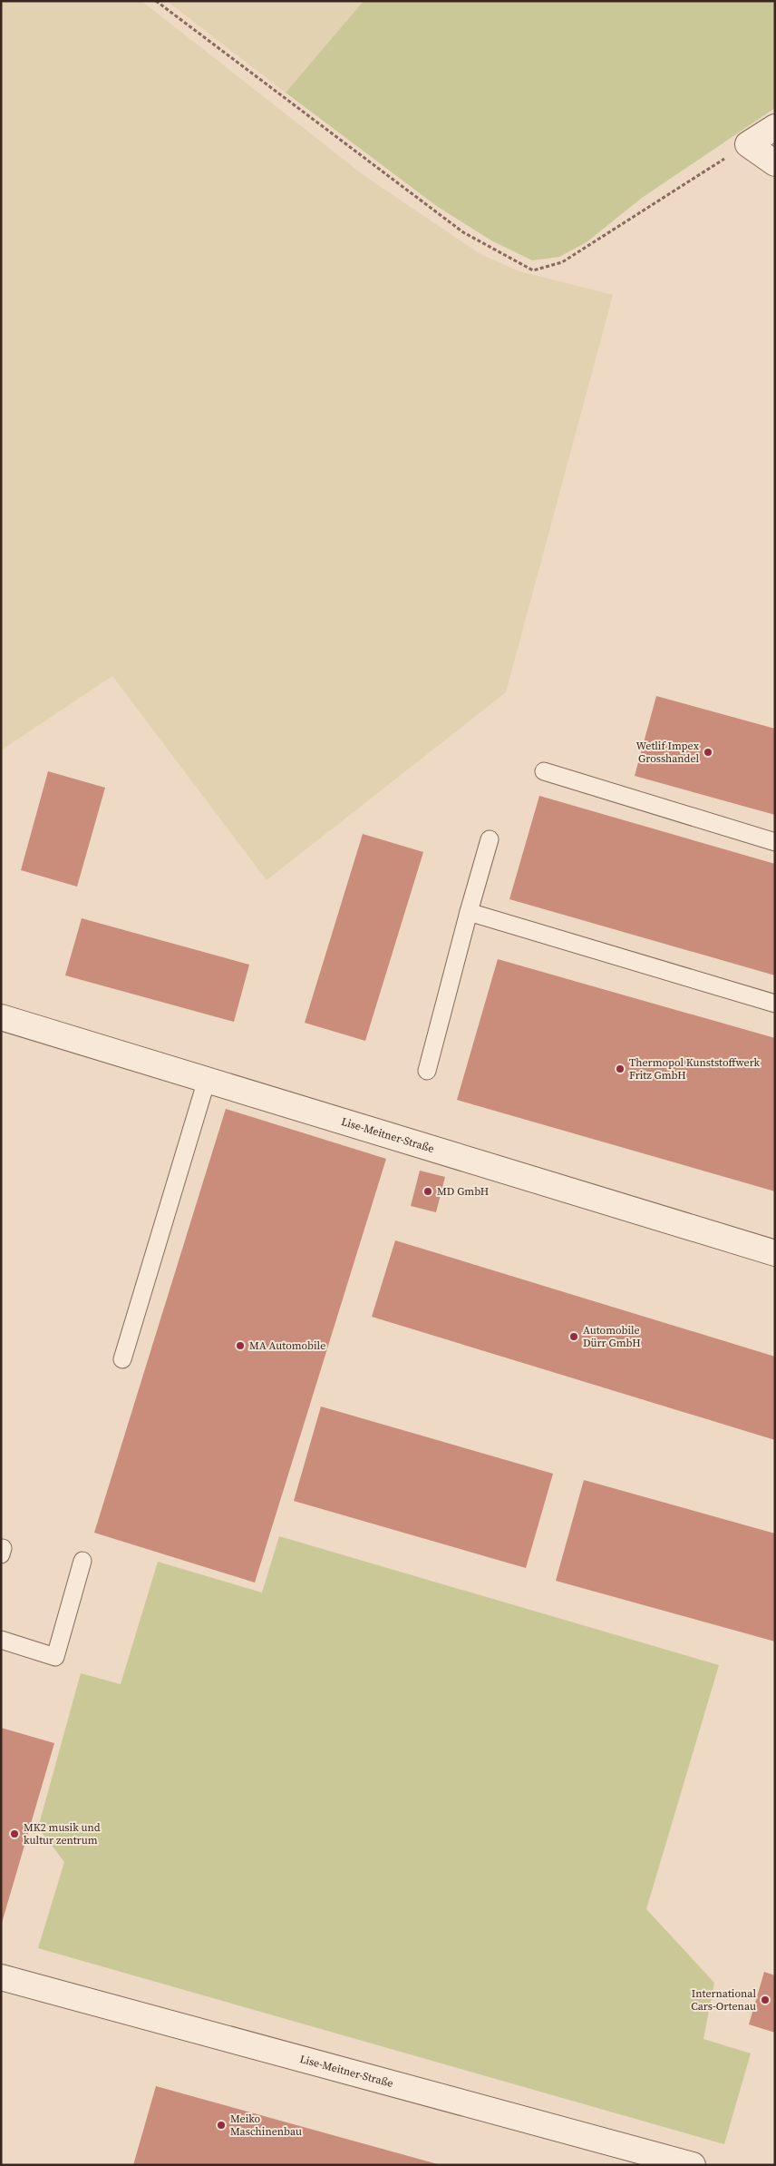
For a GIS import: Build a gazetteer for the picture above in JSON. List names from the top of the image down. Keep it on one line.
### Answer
{"streets":{"street":["Lise-Meitner-Straße"]},"places":["Wetlif Impex Grosshandel","Thermopol Kunststoffwerk Fritz GmbH","MD GmbH","Automobile Dürr GmbH","MA Automobile","MK2 musik und kultur zentrum","International Cars-Ortenau","Meiko Maschinenbau"]}
